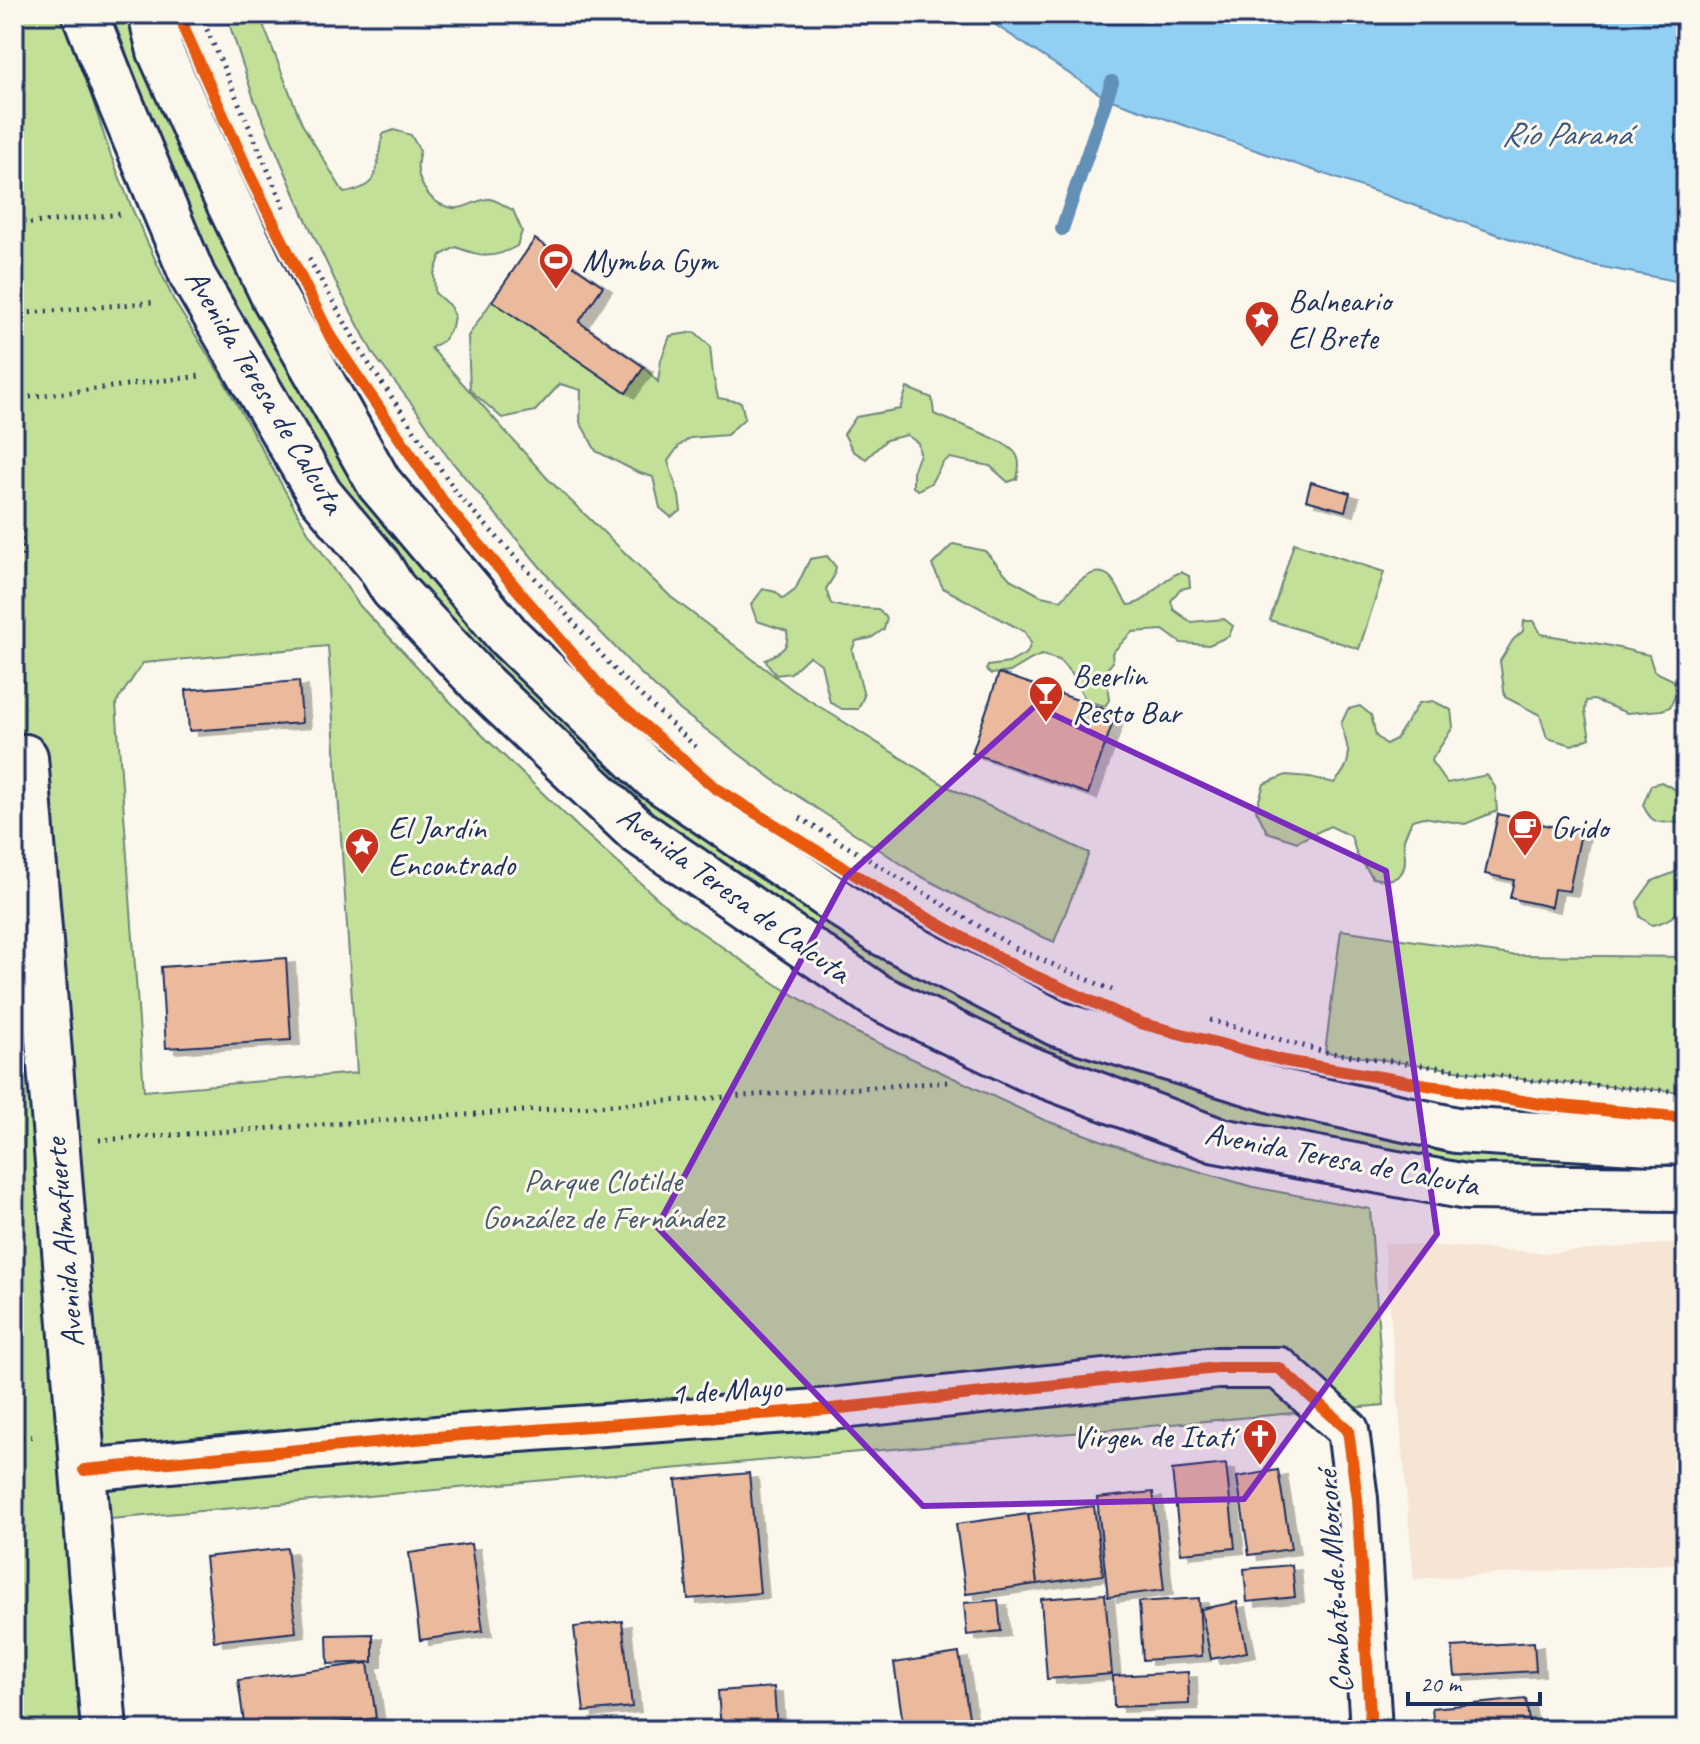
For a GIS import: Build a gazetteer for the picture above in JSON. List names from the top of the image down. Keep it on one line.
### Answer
{"streets":{"main road":["Avenida Teresa de Calcuta","Avenida Almafuerte"],"street":["1 de Mayo","Combate de Mbororé"]},"crossings":[["Avenida Almafuerte","1 de Mayo"],["1 de Mayo","Combate de Mbororé"]],"water":["Río Paraná"],"parks":["Parque Clotilde González de Fernández"],"places":{"sports":["Mymba Gym"],"place":["Balneario El Brete","El Jardín Encontrado"],"bar":["Beerlin Resto Bar"],"cafe":["Grido"],"church":["Virgen de Itatí"]},"scale_bar":"20 m"}
